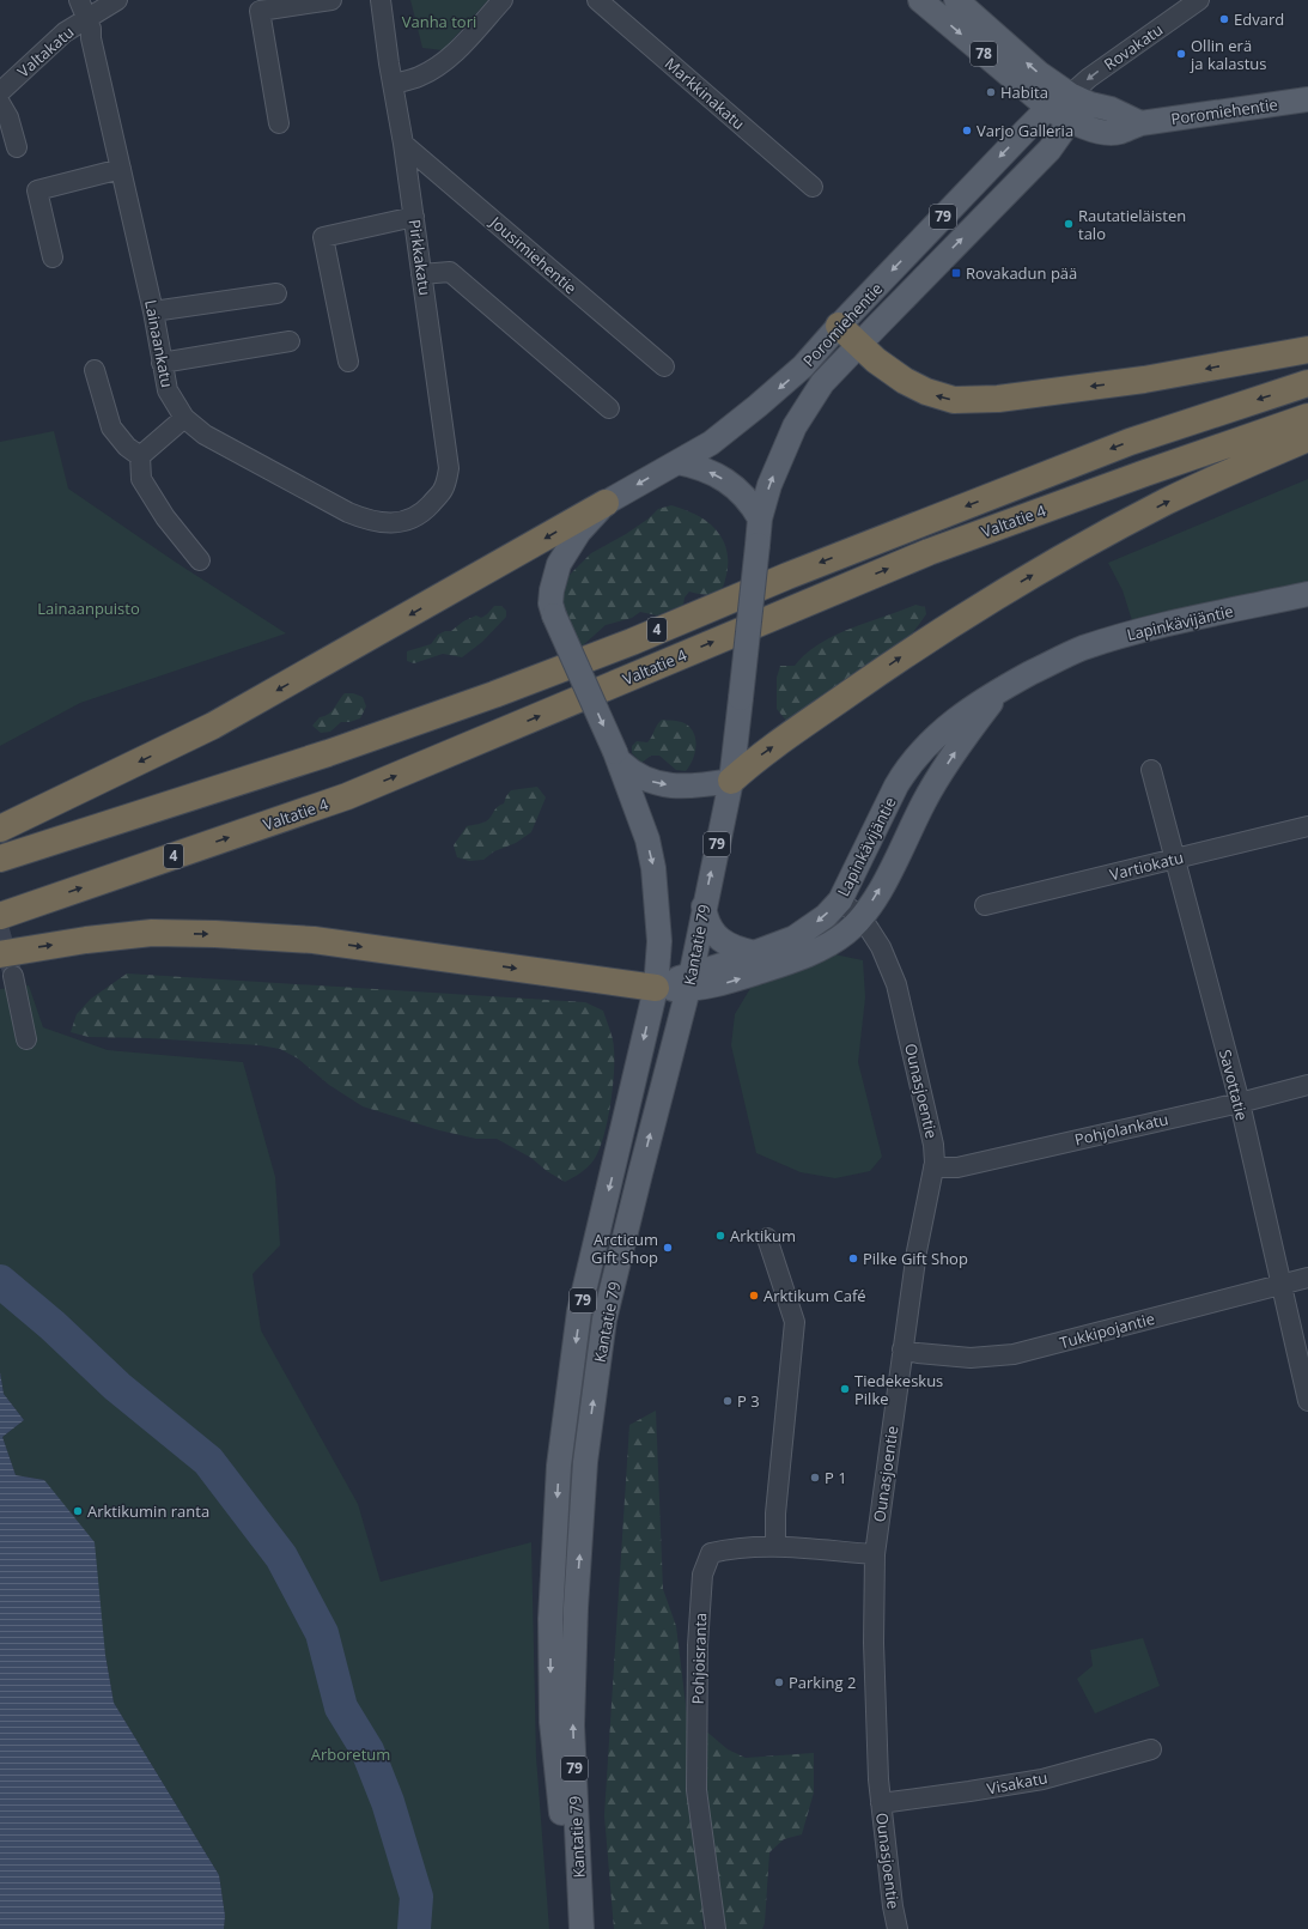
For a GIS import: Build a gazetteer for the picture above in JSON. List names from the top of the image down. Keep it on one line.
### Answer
{"streets":{"highway":["Valtatie 4","4"],"main road":["78","Poromiehentie","79","Lapinkävijäntie","Kantatie 79"],"street":["Rovakatu","Valtakatu","Markkinakatu","Jousimiehentie","Pirkkakatu","Lainaankatu","Vartiokatu","Savottatie","Ounasjoentie","Pohjolankatu","Tukkipojantie","Pohjoisranta","Visakatu"]},"crossings":[["Rovakatu","78"],["Rovakatu","Poromiehentie"],["Valtakatu","Lainaankatu"],["78","Poromiehentie"],["Poromiehentie","79"],["Poromiehentie","Kantatie 79"],["79","Kantatie 79"],["Jousimiehentie","Pirkkakatu"],["Pirkkakatu","Lainaankatu"],["Lapinkävijäntie","Kantatie 79"],["Lapinkävijäntie","Ounasjoentie"],["Vartiokatu","Savottatie"],["Savottatie","Pohjolankatu"],["Savottatie","Tukkipojantie"],["Ounasjoentie","Pohjolankatu"],["Ounasjoentie","Tukkipojantie"],["Ounasjoentie","Pohjoisranta"],["Ounasjoentie","Visakatu"]],"one_way":["Rovakatu"],"parks":["Vanha tori","Lainaanpuisto","Arboretum"],"places":{"other":["Edvard","Ollin erä ja kalastus","Habita","Varjo Galleria","Rautatieläisten talo","Arktikum","Arcticum Gift Shop","Pilke Gift Shop","Arktikum Café","Tiedekeskus Pilke","P 3","P 1","Arktikumin ranta","Parking 2"],"transit":["Rovakadun pää"]}}
